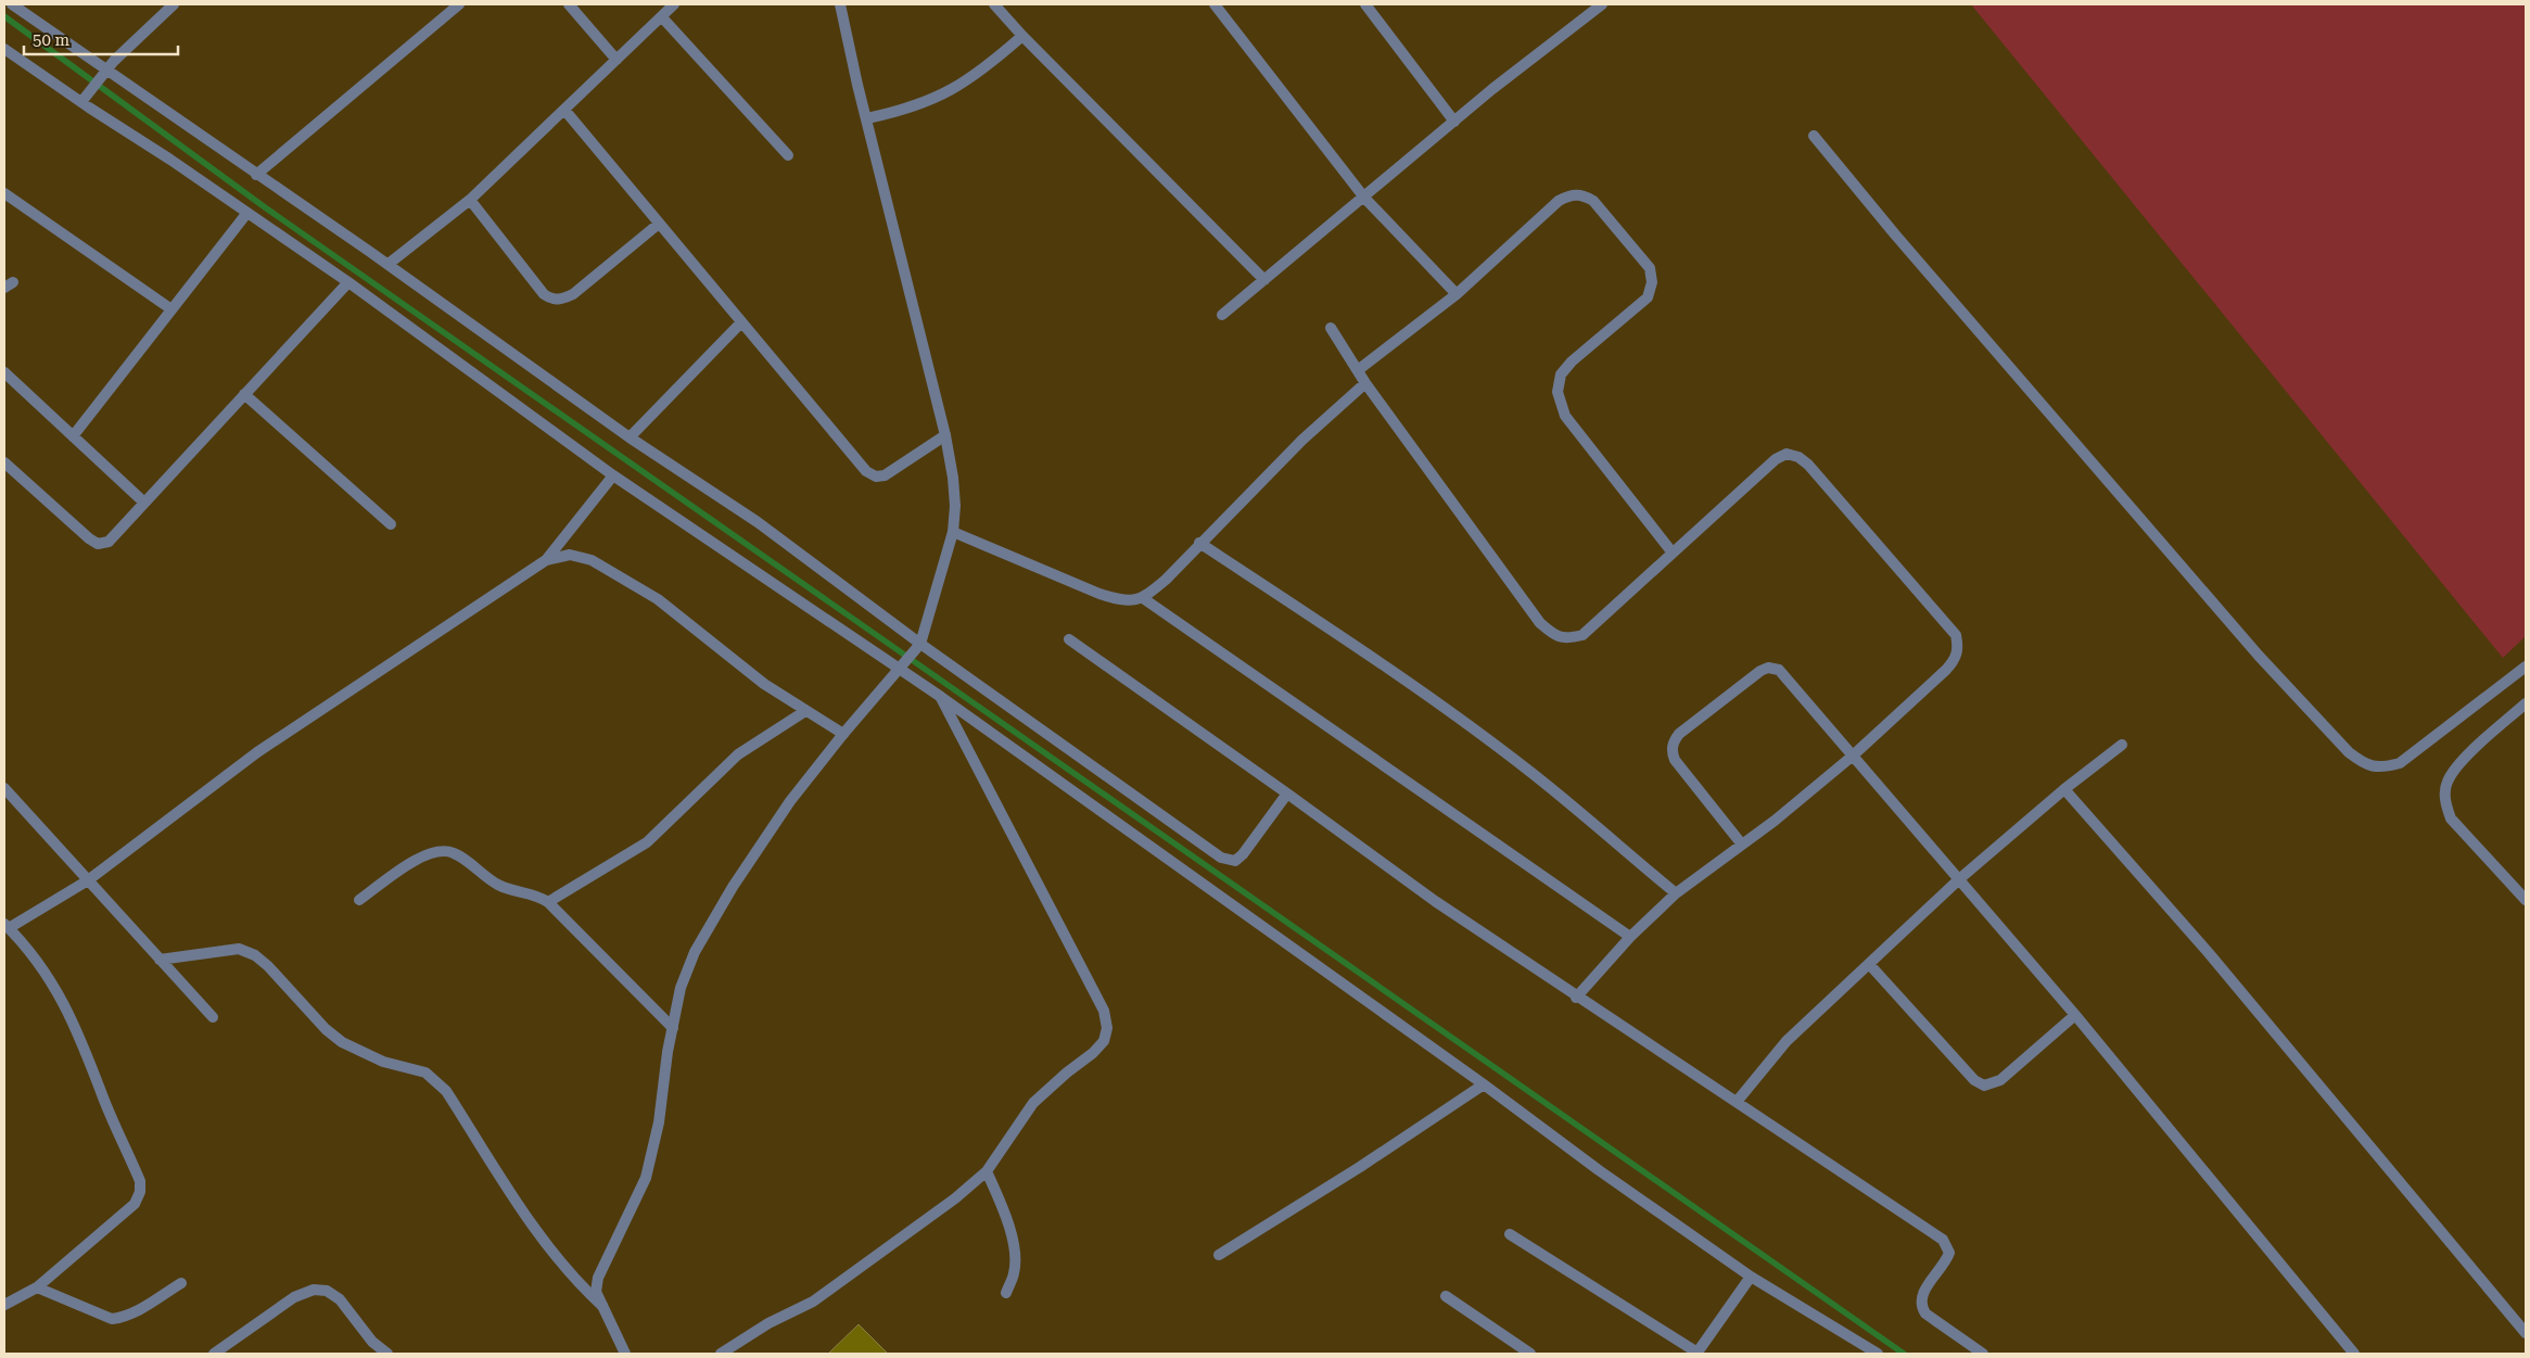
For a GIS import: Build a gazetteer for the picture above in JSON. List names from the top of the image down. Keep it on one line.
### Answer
{"scale_bar":"50 m"}
